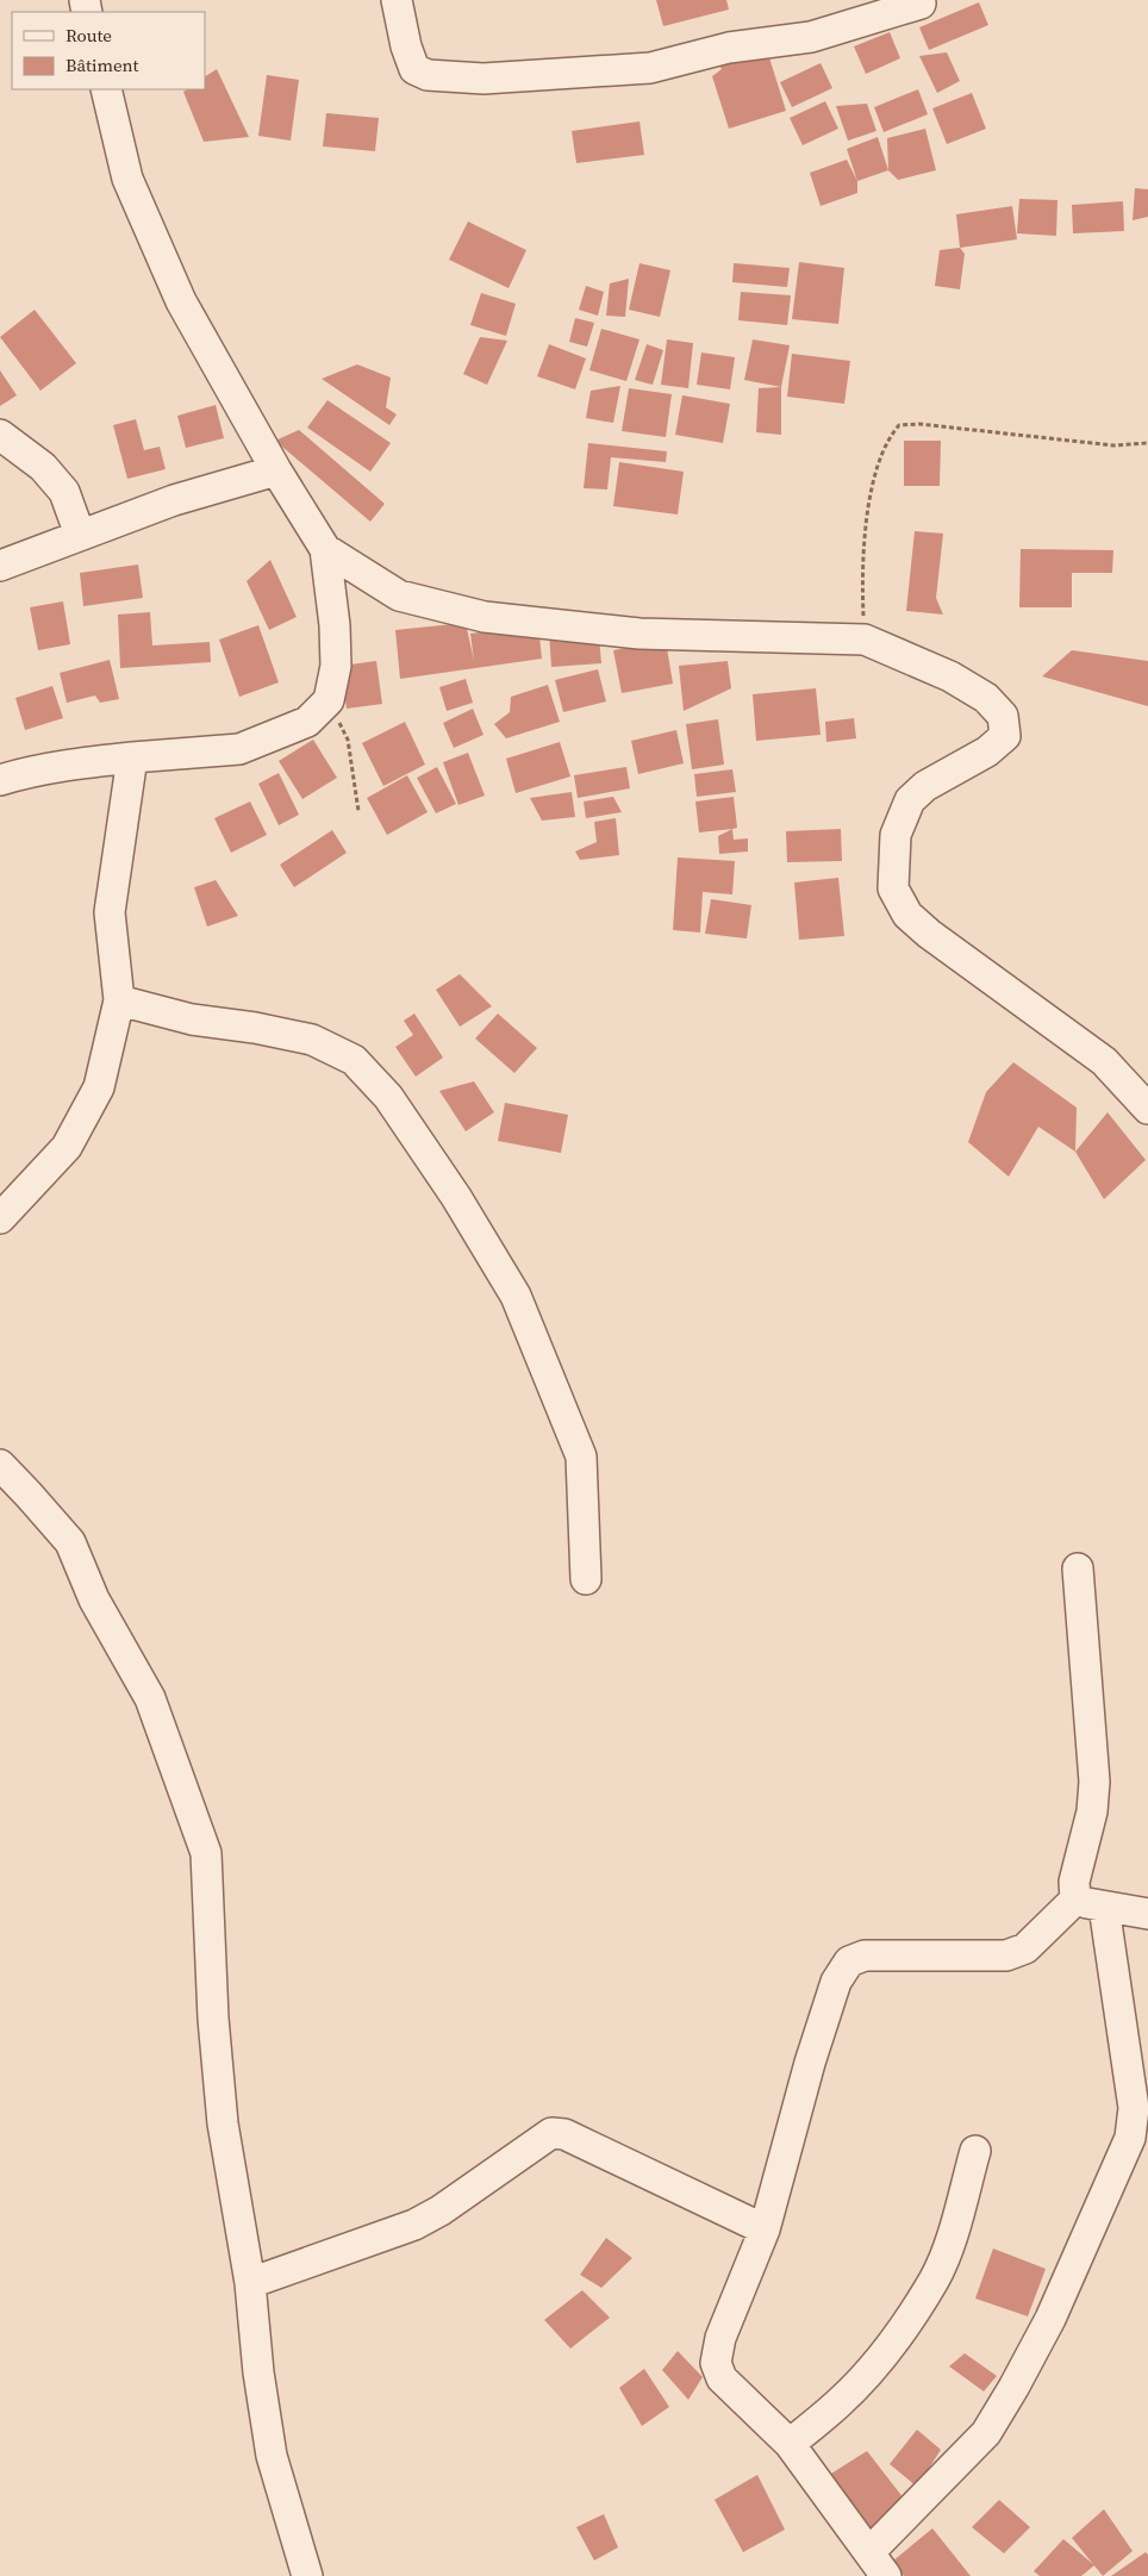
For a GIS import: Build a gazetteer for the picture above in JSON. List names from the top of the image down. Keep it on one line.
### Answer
{"legend":["Route","Bâtiment"]}
